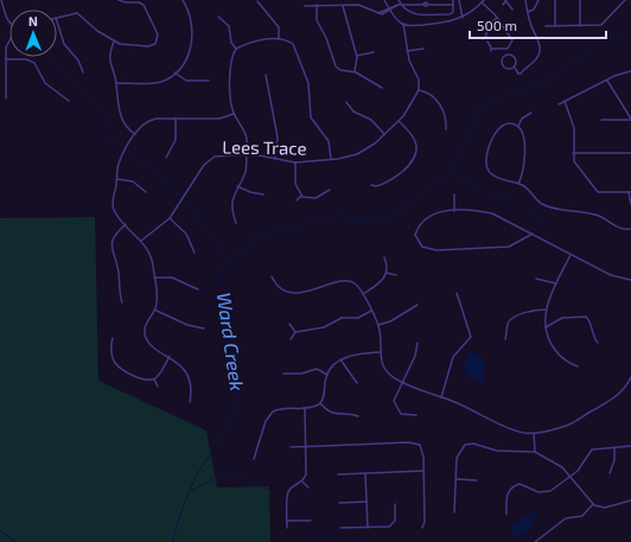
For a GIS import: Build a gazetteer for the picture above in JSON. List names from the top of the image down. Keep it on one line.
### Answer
{"streets":{"street":["Lees Trace"]},"water":["Ward Creek"],"scale_bar":"500 m","north":"top"}
